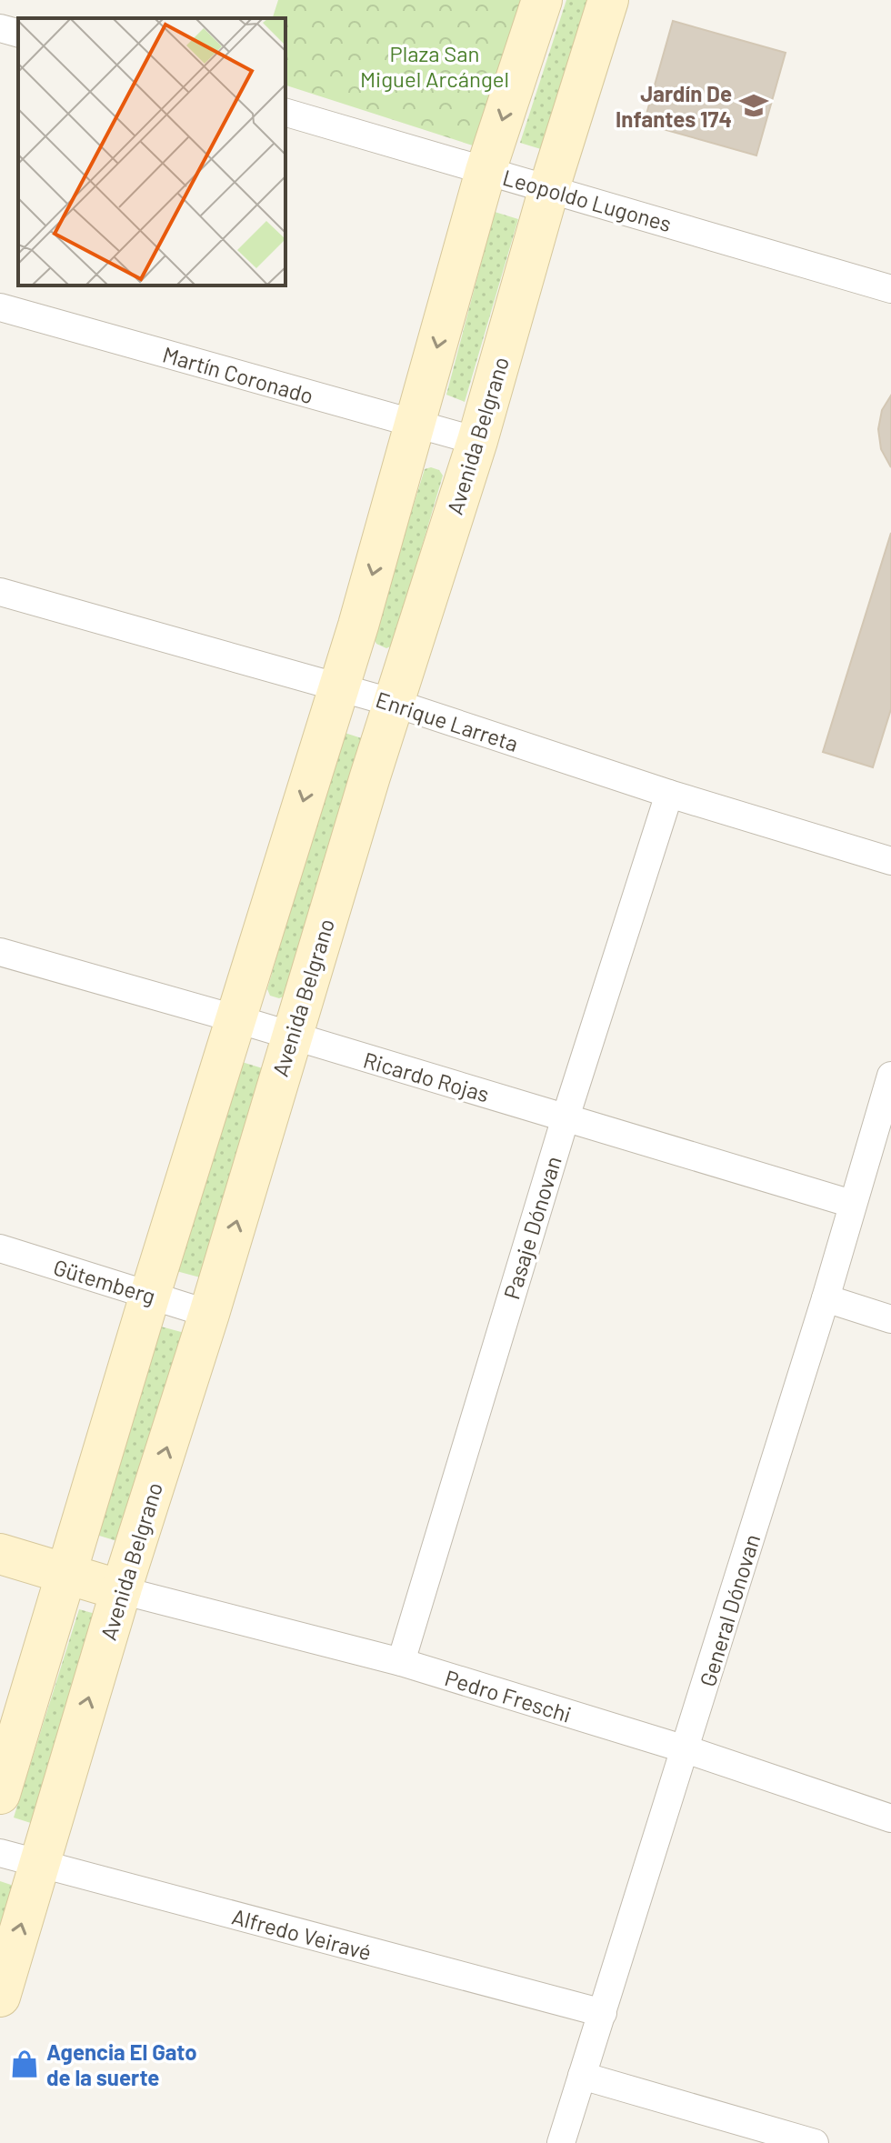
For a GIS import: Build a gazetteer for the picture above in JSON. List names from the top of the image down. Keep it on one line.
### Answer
{"streets":{"main road":["Avenida Belgrano"],"street":["Leopoldo Lugones","Martín Coronado","Enrique Larreta","Ricardo Rojas","Pasaje Dónovan","Gütemberg","General Dónovan","Pedro Freschi","Alfredo Veiravé"]},"crossings":[["Leopoldo Lugones","Avenida Belgrano"],["Martín Coronado","Avenida Belgrano"],["Avenida Belgrano","Enrique Larreta"],["Avenida Belgrano","Ricardo Rojas"],["Avenida Belgrano","Gütemberg"],["Avenida Belgrano","Pedro Freschi"],["Avenida Belgrano","Alfredo Veiravé"],["Enrique Larreta","Pasaje Dónovan"],["Ricardo Rojas","Pasaje Dónovan"],["Ricardo Rojas","General Dónovan"],["Pasaje Dónovan","Pedro Freschi"],["General Dónovan","Pedro Freschi"],["General Dónovan","Alfredo Veiravé"]],"parks":["Plaza San Miguel Arcángel"],"places":{"school or university":["Jardín De Infantes 174"],"shop":["Agencia El Gato de la suerte"]}}
